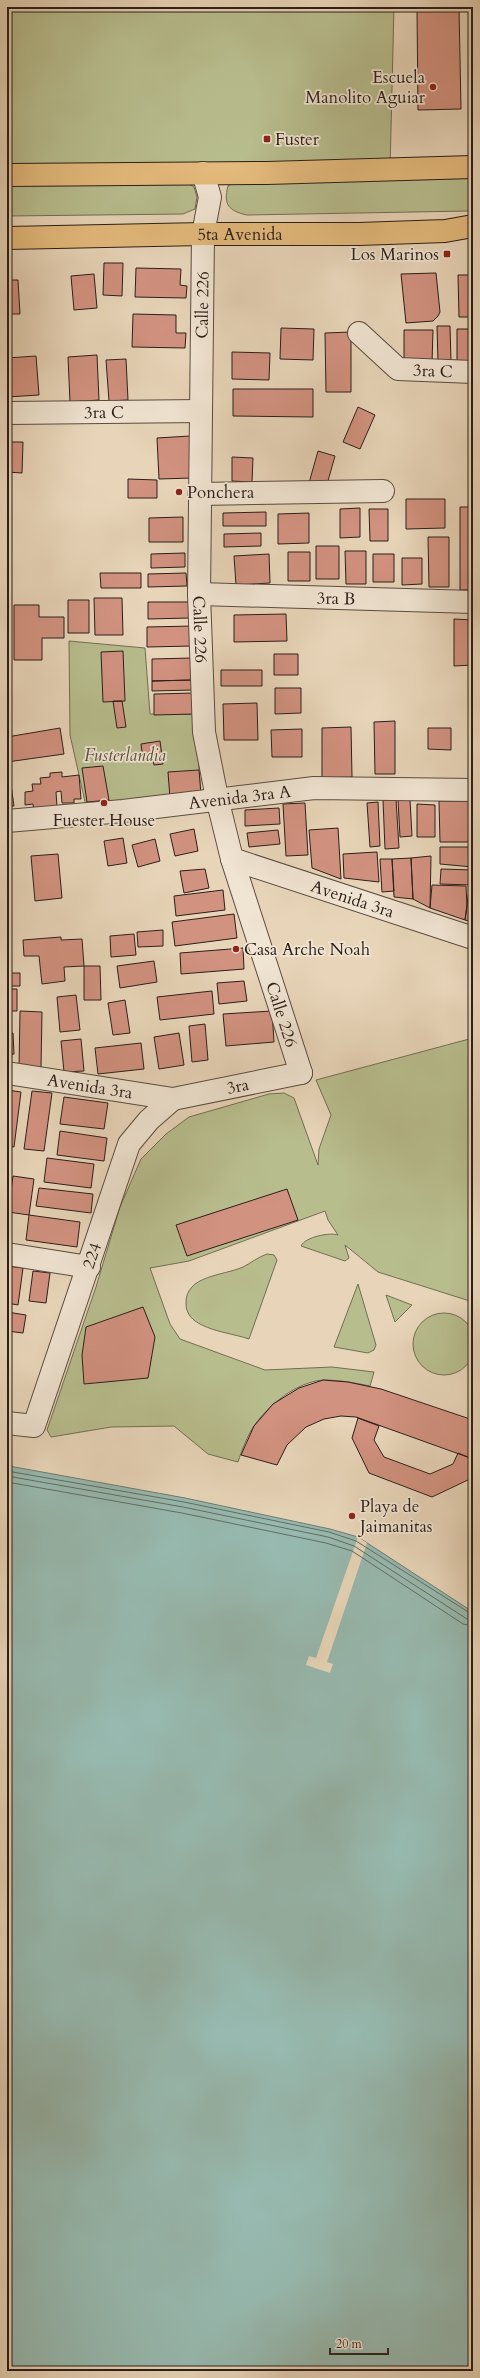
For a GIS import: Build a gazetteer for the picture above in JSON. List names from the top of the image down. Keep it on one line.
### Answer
{"streets":{"highway":["5ta Avenida"],"street":["Calle 226","3ra C","3ra B","Avenida 3ra A","Avenida 3ra","3ra","224"]},"crossings":[["5ta Avenida","Calle 226"],["Calle 226","3ra C"],["Calle 226","3ra B"],["Calle 226","Avenida 3ra A"],["Calle 226","Avenida 3ra"],["Calle 226","3ra"],["Avenida 3ra","3ra"],["Avenida 3ra","224"],["3ra","224"]],"parks":["Fusterlandia"],"places":{"other":["Escuela Manolito Aguiar","Ponchera","Fuester House","Casa Arche Noah","Playa de Jaimanitas"],"transit":["Fuster","Los Marinos"]},"scale_bar":"20 m"}
